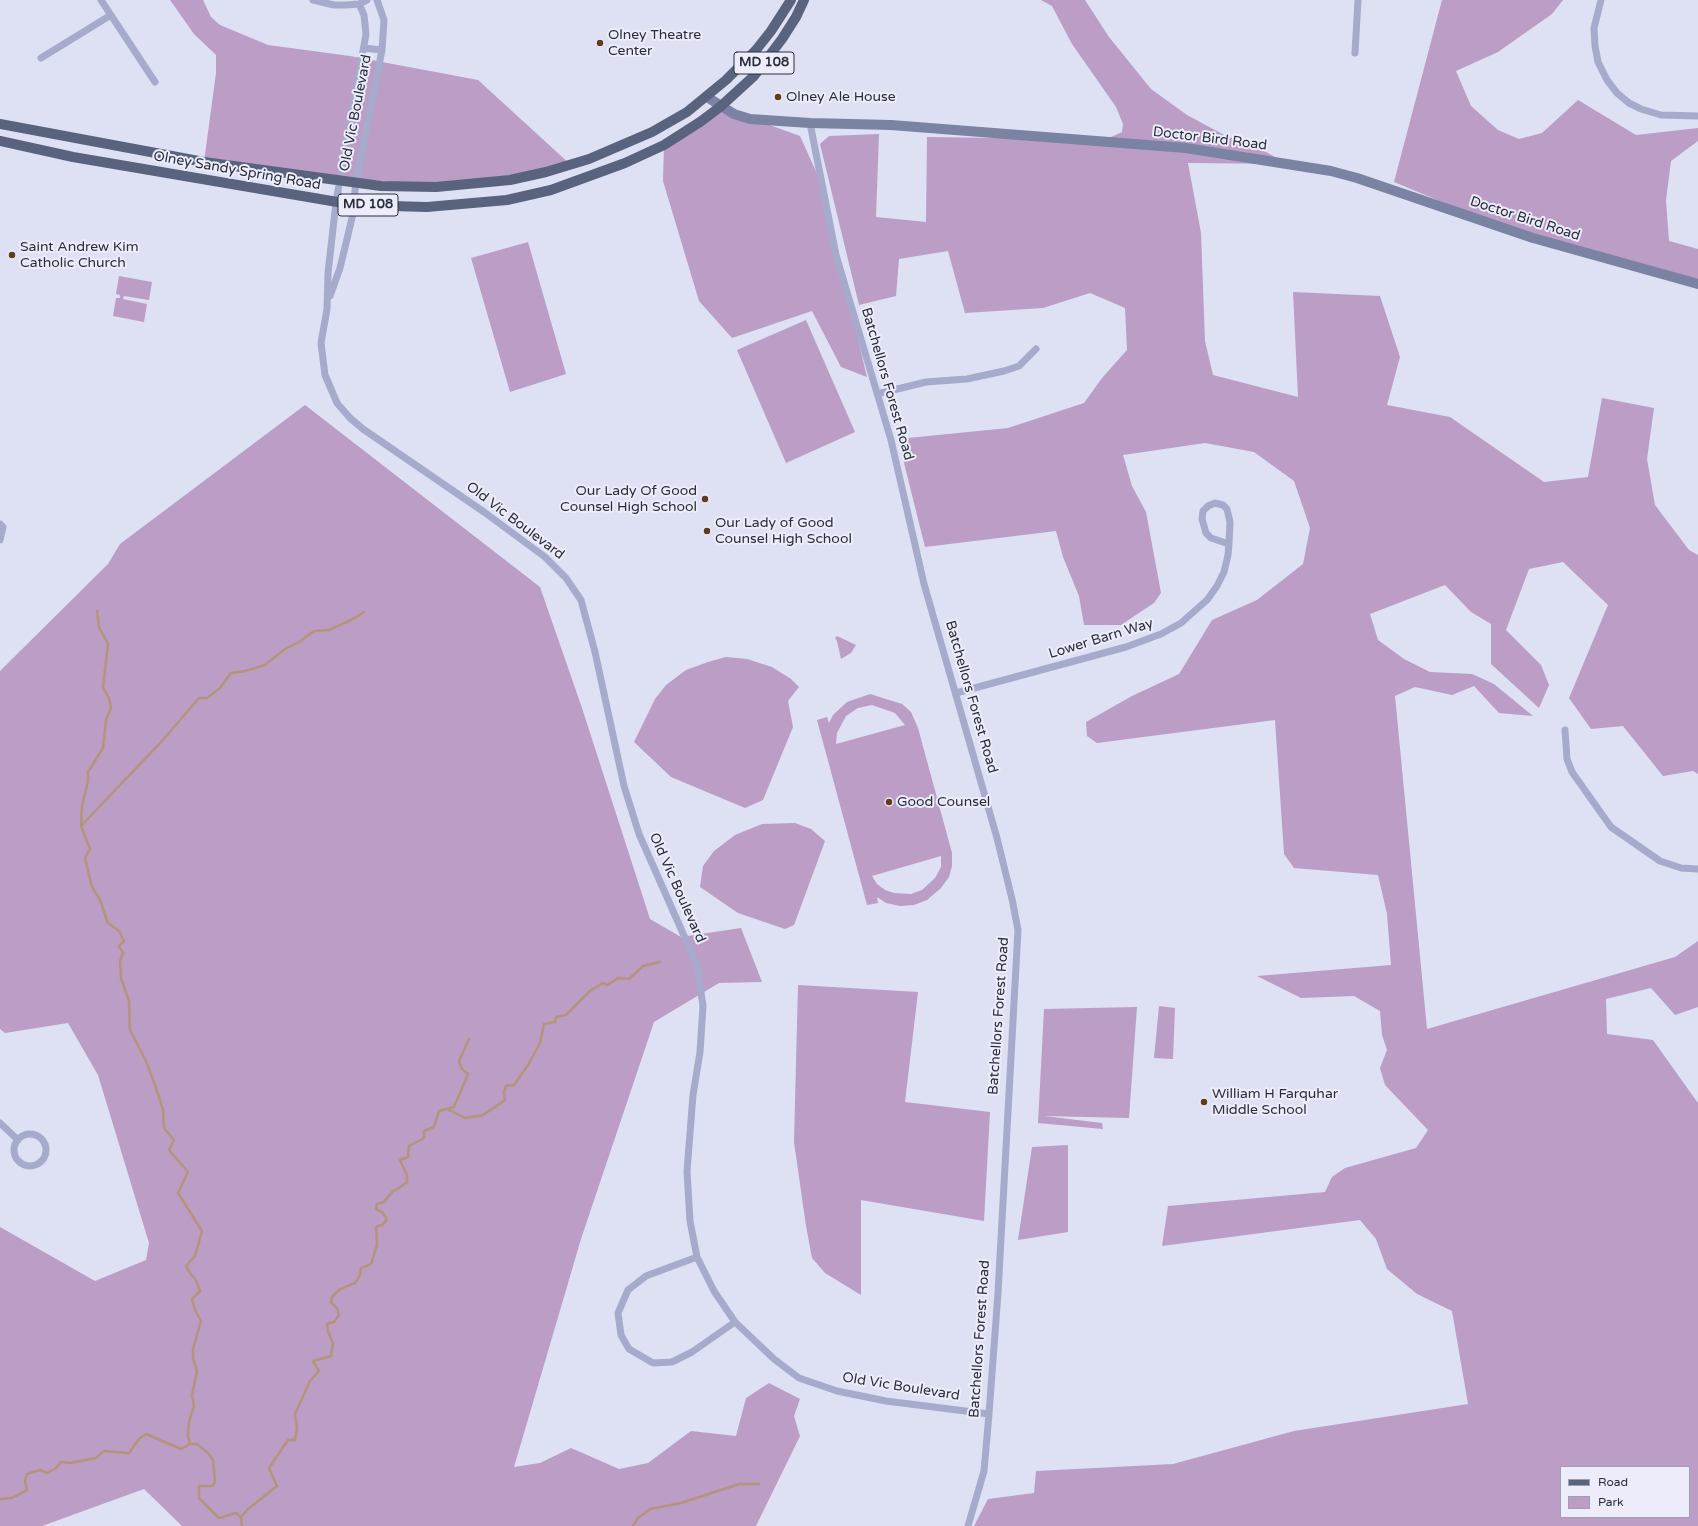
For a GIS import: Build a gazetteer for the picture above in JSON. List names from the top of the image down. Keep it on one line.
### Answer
{"streets":{"main road":["MD 108","Doctor Bird Road","Olney Sandy Spring Road"],"street":["Old Vic Boulevard","Batchellors Forest Road","Lower Barn Way"]},"crossings":[["Old Vic Boulevard","Olney Sandy Spring Road"],["Old Vic Boulevard","Batchellors Forest Road"],["Doctor Bird Road","Olney Sandy Spring Road"],["Doctor Bird Road","Batchellors Forest Road"],["Batchellors Forest Road","Lower Barn Way"]],"places":["Olney Theatre Center","Olney Ale House","Saint Andrew Kim Catholic Church","Our Lady Of Good Counsel High School","Our Lady of Good Counsel High School","Good Counsel","William H Farquhar Middle School"],"legend":["Road","Park"]}
